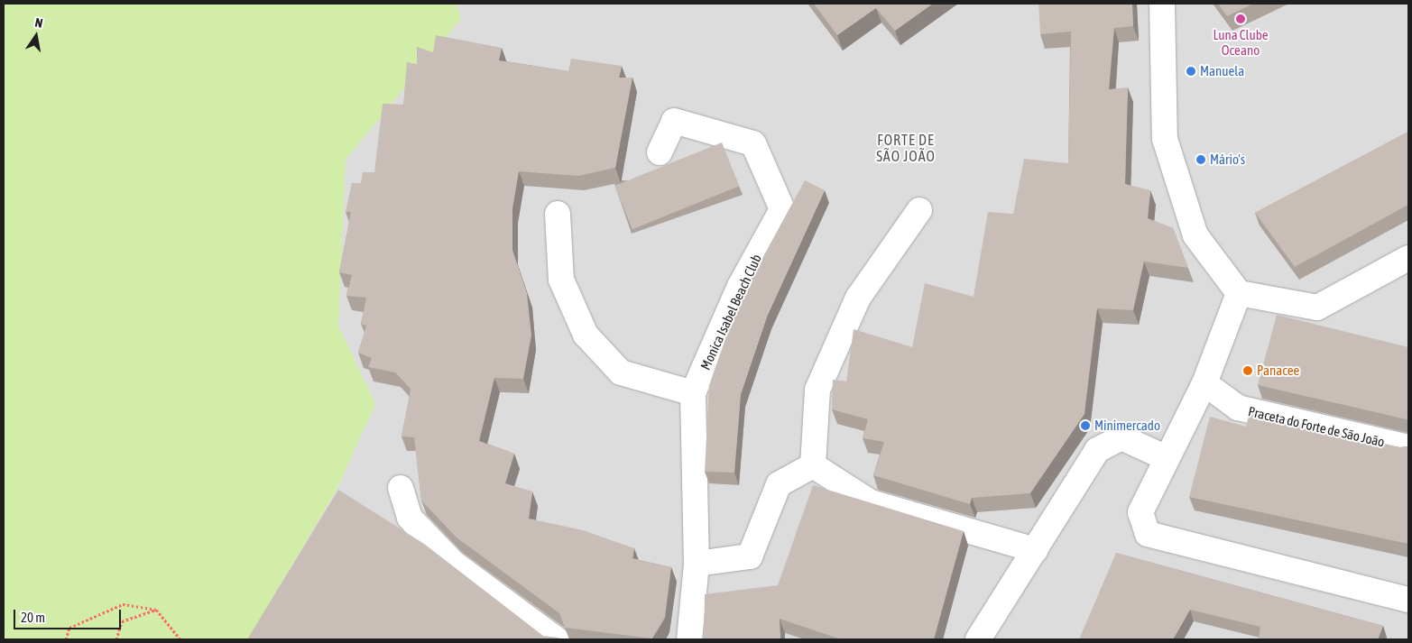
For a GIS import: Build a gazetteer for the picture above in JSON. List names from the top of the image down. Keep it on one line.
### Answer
{"streets":{"street":["Monica Isabel Beach Club","Praceta do Forte de São João"]},"districts":["FORTE DE SÃO JOÃO"],"places":["Luna Clube Oceano","Manuela","Mário's","Panacee","Minimercado"],"scale_bar":"20 m","north":"top"}
